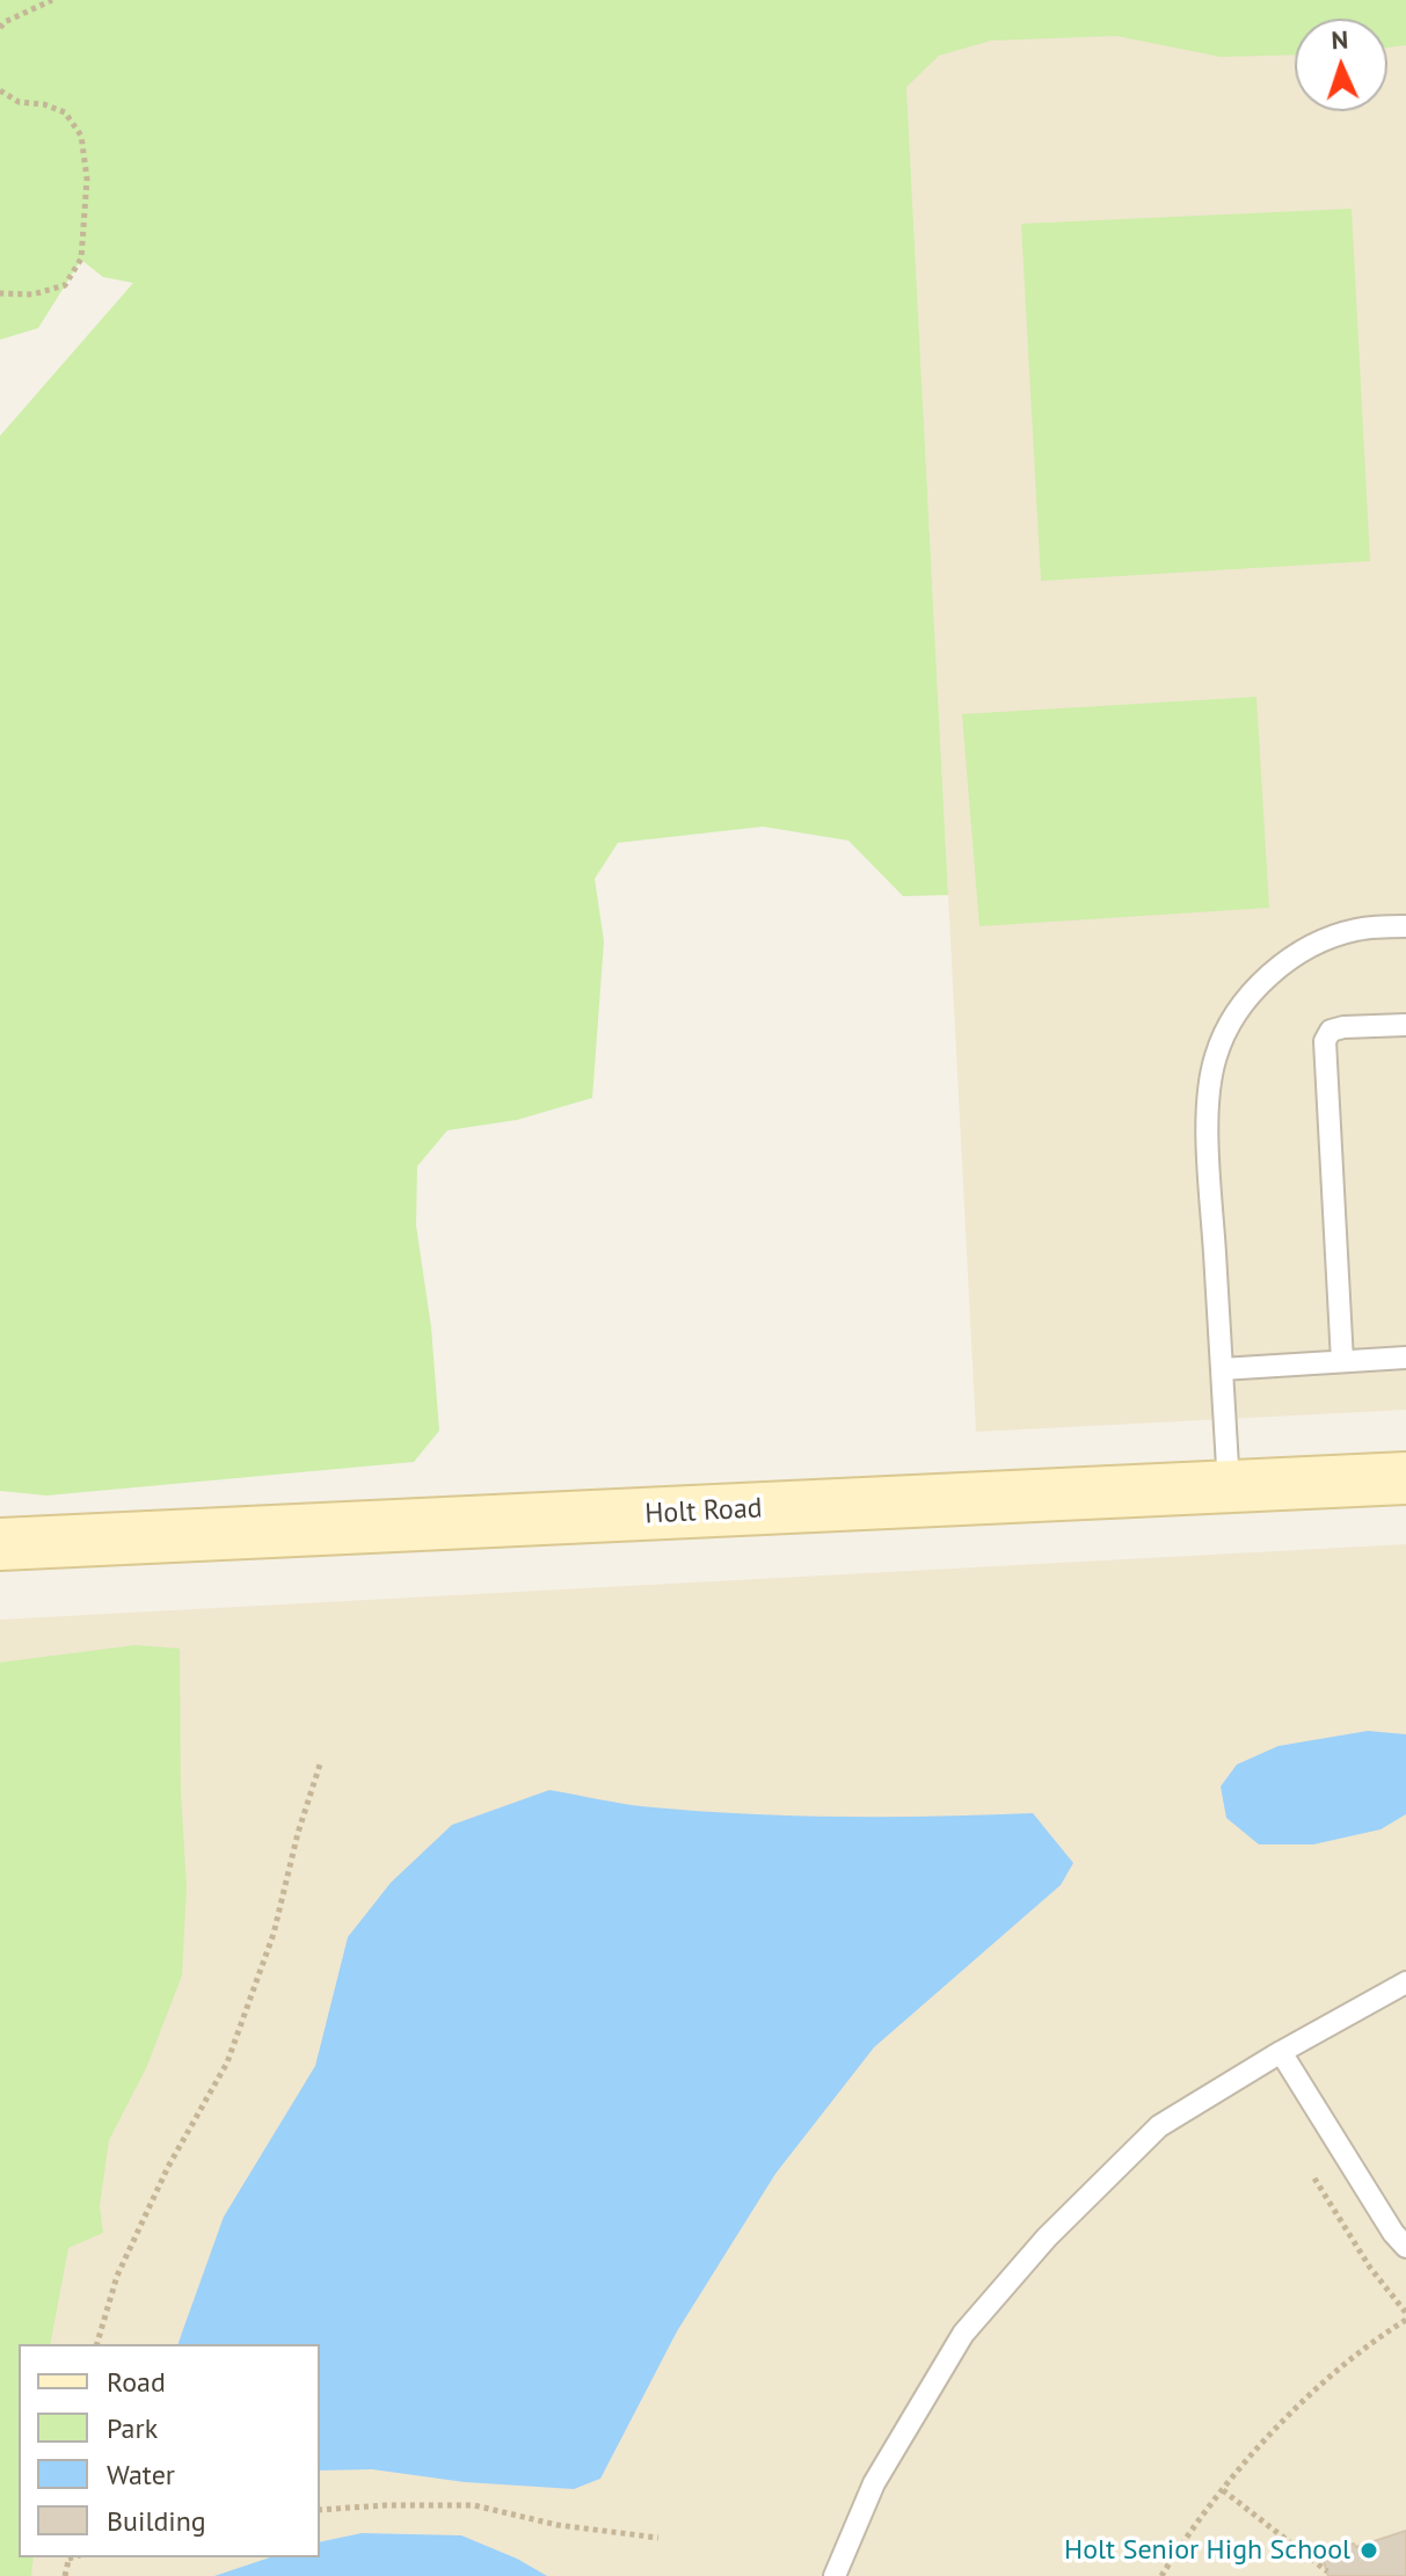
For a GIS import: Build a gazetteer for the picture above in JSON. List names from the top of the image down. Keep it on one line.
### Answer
{"streets":{"main road":["Holt Road"]},"places":["Holt Senior High School"],"legend":["Road","Park","Water","Building"],"north":"top"}
